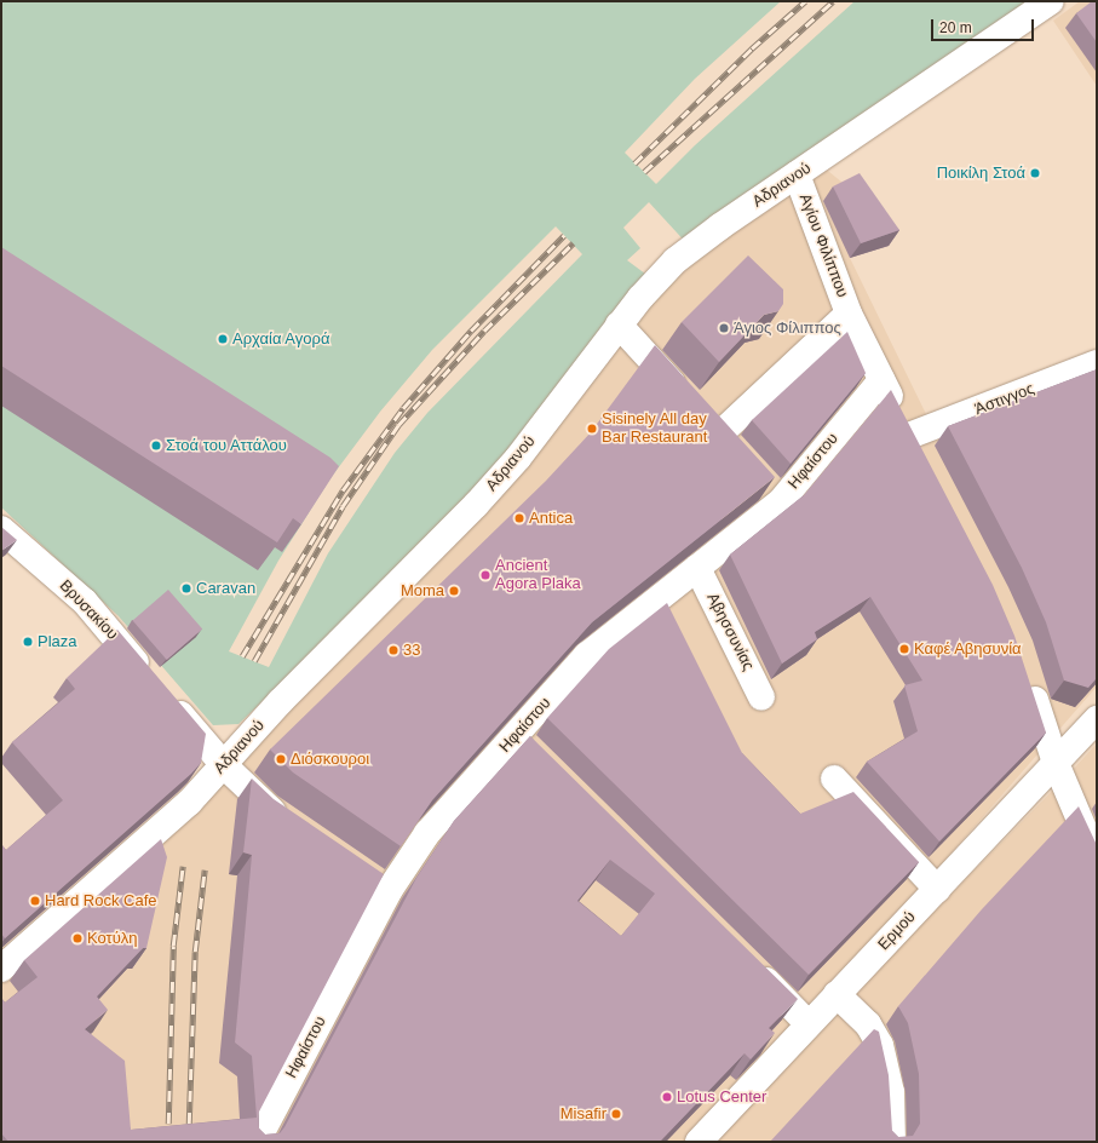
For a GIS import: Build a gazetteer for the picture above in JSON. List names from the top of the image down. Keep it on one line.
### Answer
{"streets":{"street":["Αδριανού","Αγίου Φιλίππου","Άστιγγος","Ηφαίστου","Βρυσακίου","Αβησσυνίας","Ερμού"]},"crossings":[["Αδριανού","Αγίου Φιλίππου"],["Αδριανού","Βρυσακίου"],["Αγίου Φιλίππου","Άστιγγος"],["Αγίου Φιλίππου","Ηφαίστου"],["Ηφαίστου","Αβησσυνίας"]],"places":["Ποικίλη Στοά","Άγιος Φίλιππος","Αρχαία Αγορά","Sisinely All day Bar Restaurant","Στοά του Αττάλου","Antica","Ancient Agora Plaka","Caravan","Moma","Plaza","Καφέ Αβησυνία","33","Διόσκουροι","Hard Rock Cafe","Κοτύλη","Lotus Center","Misafir"],"scale_bar":"20 m"}
